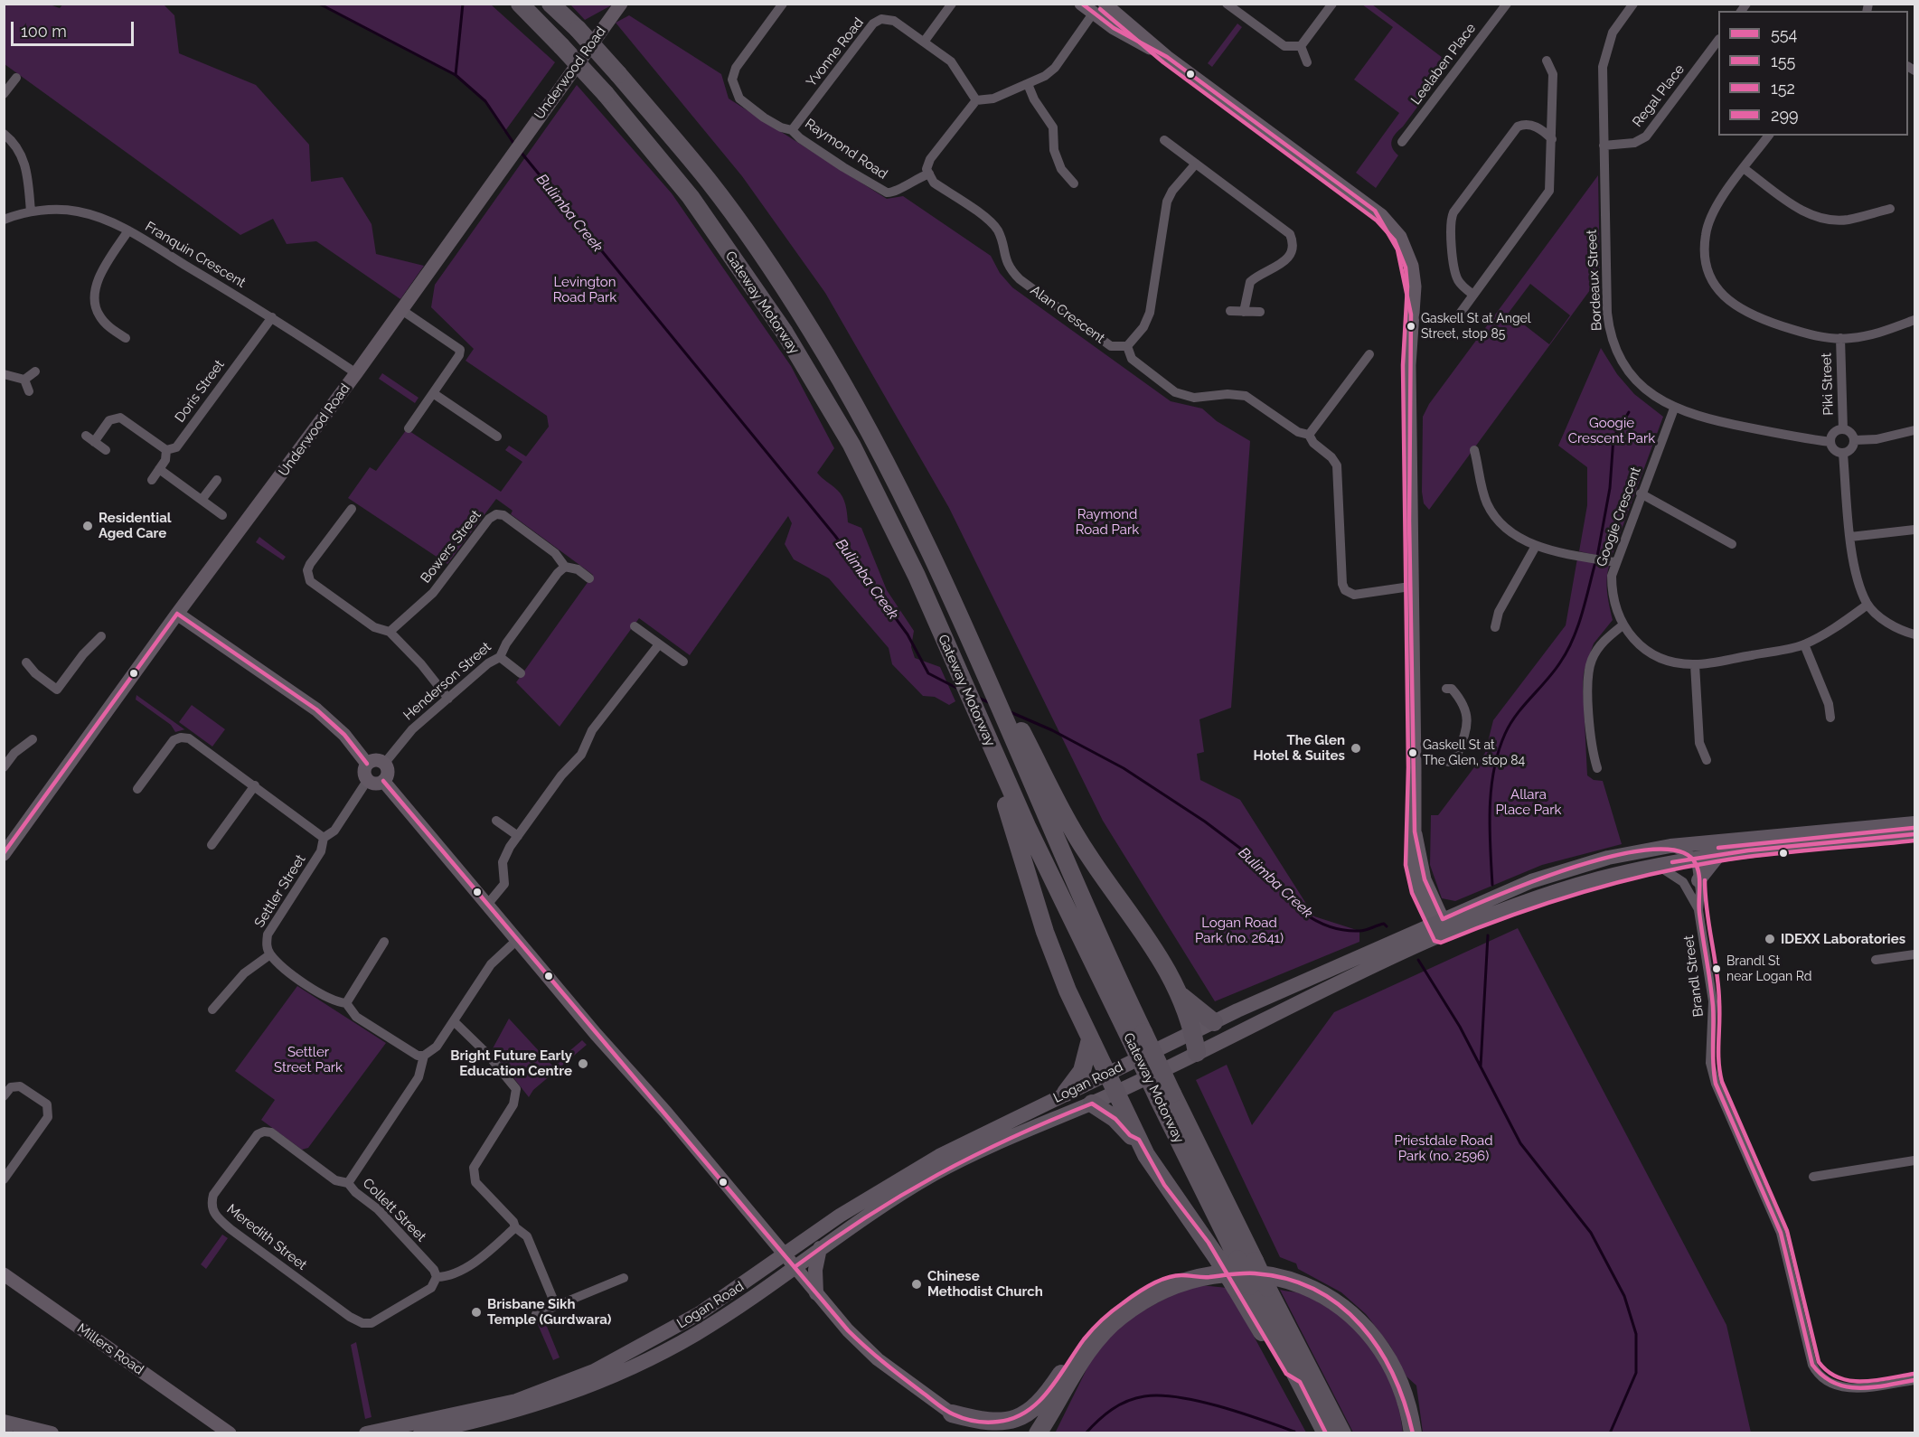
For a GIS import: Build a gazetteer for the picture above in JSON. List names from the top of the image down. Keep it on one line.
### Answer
{"streets":{"highway":["Gateway Motorway"],"main road":["Logan Road"],"street":["Yvonne Road","Leelaben Place","Underwood Road","Regal Place","Raymond Road","Franquin Crescent","Bordeaux Street","Alan Crescent","Piki Street","Doris Street","Googie Crescent","Bowers Street","Henderson Street","Settler Street","Brandl Street","Collett Street","Meredith Street","Millers Road"]},"crossings":[["Yvonne Road","Raymond Road"],["Underwood Road","Franquin Crescent"],["Regal Place","Bordeaux Street"],["Raymond Road","Alan Crescent"],["Franquin Crescent","Doris Street"],["Bordeaux Street","Piki Street"],["Bordeaux Street","Googie Crescent"],["Bowers Street","Henderson Street"],["Henderson Street","Settler Street"],["Brandl Street","Logan Road"],["Collett Street","Meredith Street"]],"water":["Bulimba Creek"],"parks":["Levington Road Park","Googie Crescent Park","Raymond Road Park","Allara Place Park","Logan Road Park (no. 2641)","Settler Street Park","Priestdale Road Park (no. 2596)"],"places":["Gaskell St at Angel Street, stop 85","Residential Aged Care","The Glen Hotel & Suites","Gaskell St at The Glen, stop 84","IDEXX Laboratories","Brandl St near Logan Rd","Bright Future Early Education Centre","Chinese Methodist Church","Brisbane Sikh Temple (Gurdwara)"],"lines":["transit line 155","transit line 152","transit line 554","transit line 299"],"legend":["554","155","152","299"],"scale_bar":"100 m"}
